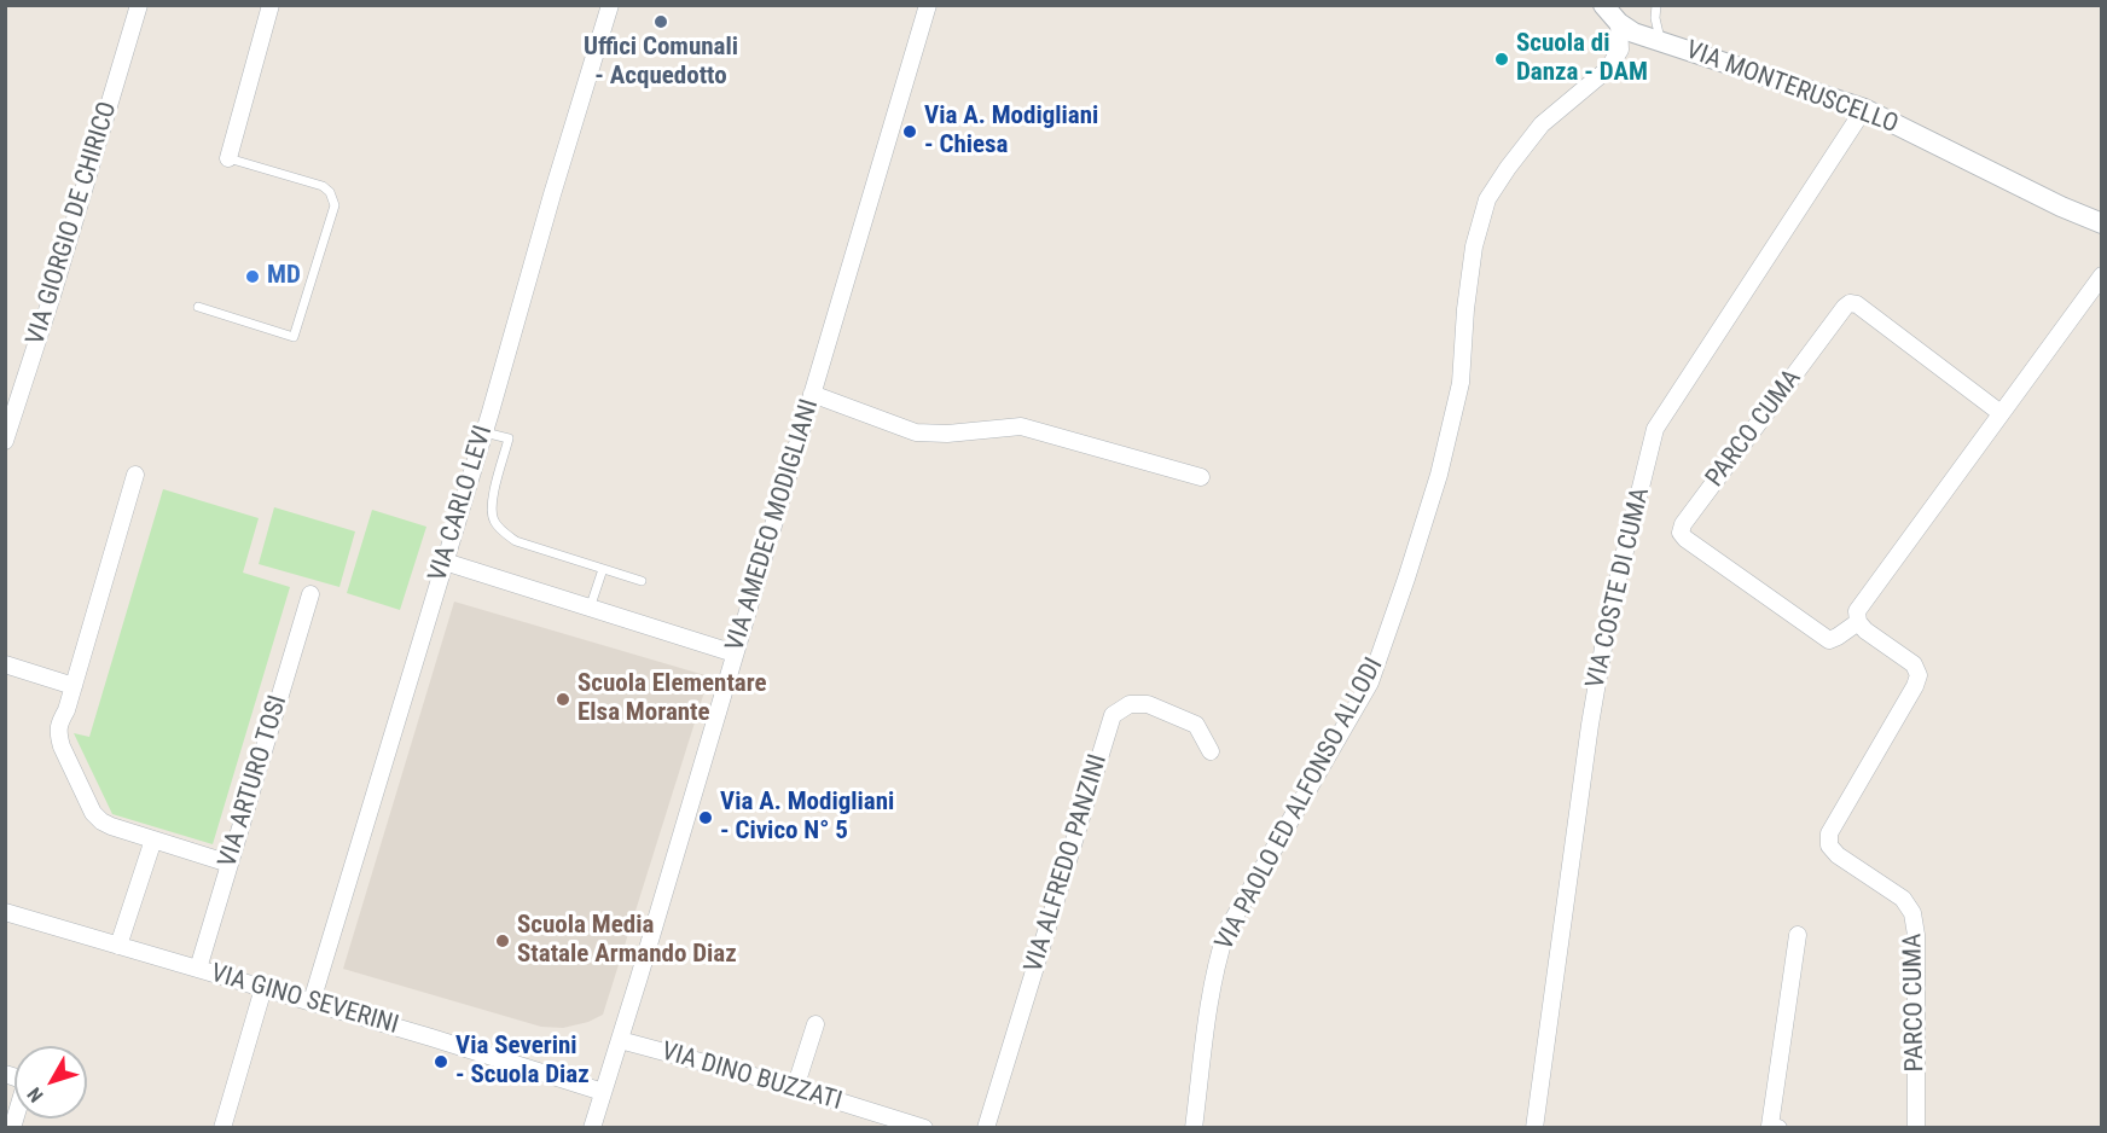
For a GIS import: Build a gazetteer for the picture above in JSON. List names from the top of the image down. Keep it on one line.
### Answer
{"streets":{"street":["VIA MONTERUSCELLO","VIA GIORGIO DE CHIRICO","PARCO CUMA","VIA CARLO LEVI","VIA AMEDEO MODIGLIANI","VIA COSTE DI CUMA","VIA ARTURO TOSI","VIA PAOLO ED ALFONSO ALLODI","VIA ALFREDO PANZINI","VIA GINO SEVERINI","VIA DINO BUZZATI"]},"crossings":[["VIA MONTERUSCELLO","VIA COSTE DI CUMA"],["VIA MONTERUSCELLO","VIA PAOLO ED ALFONSO ALLODI"],["VIA CARLO LEVI","VIA GINO SEVERINI"],["VIA AMEDEO MODIGLIANI","VIA GINO SEVERINI"],["VIA AMEDEO MODIGLIANI","VIA DINO BUZZATI"],["VIA ARTURO TOSI","VIA GINO SEVERINI"]],"places":["Uffici Comunali - Acquedotto","Scuola di Danza - DAM","Via A. Modigliani - Chiesa","MD","Scuola Elementare Elsa Morante","Via A. Modigliani - Civico N° 5","Scuola Media Statale Armando Diaz","Via Severini - Scuola Diaz"],"north":"bottom left"}
